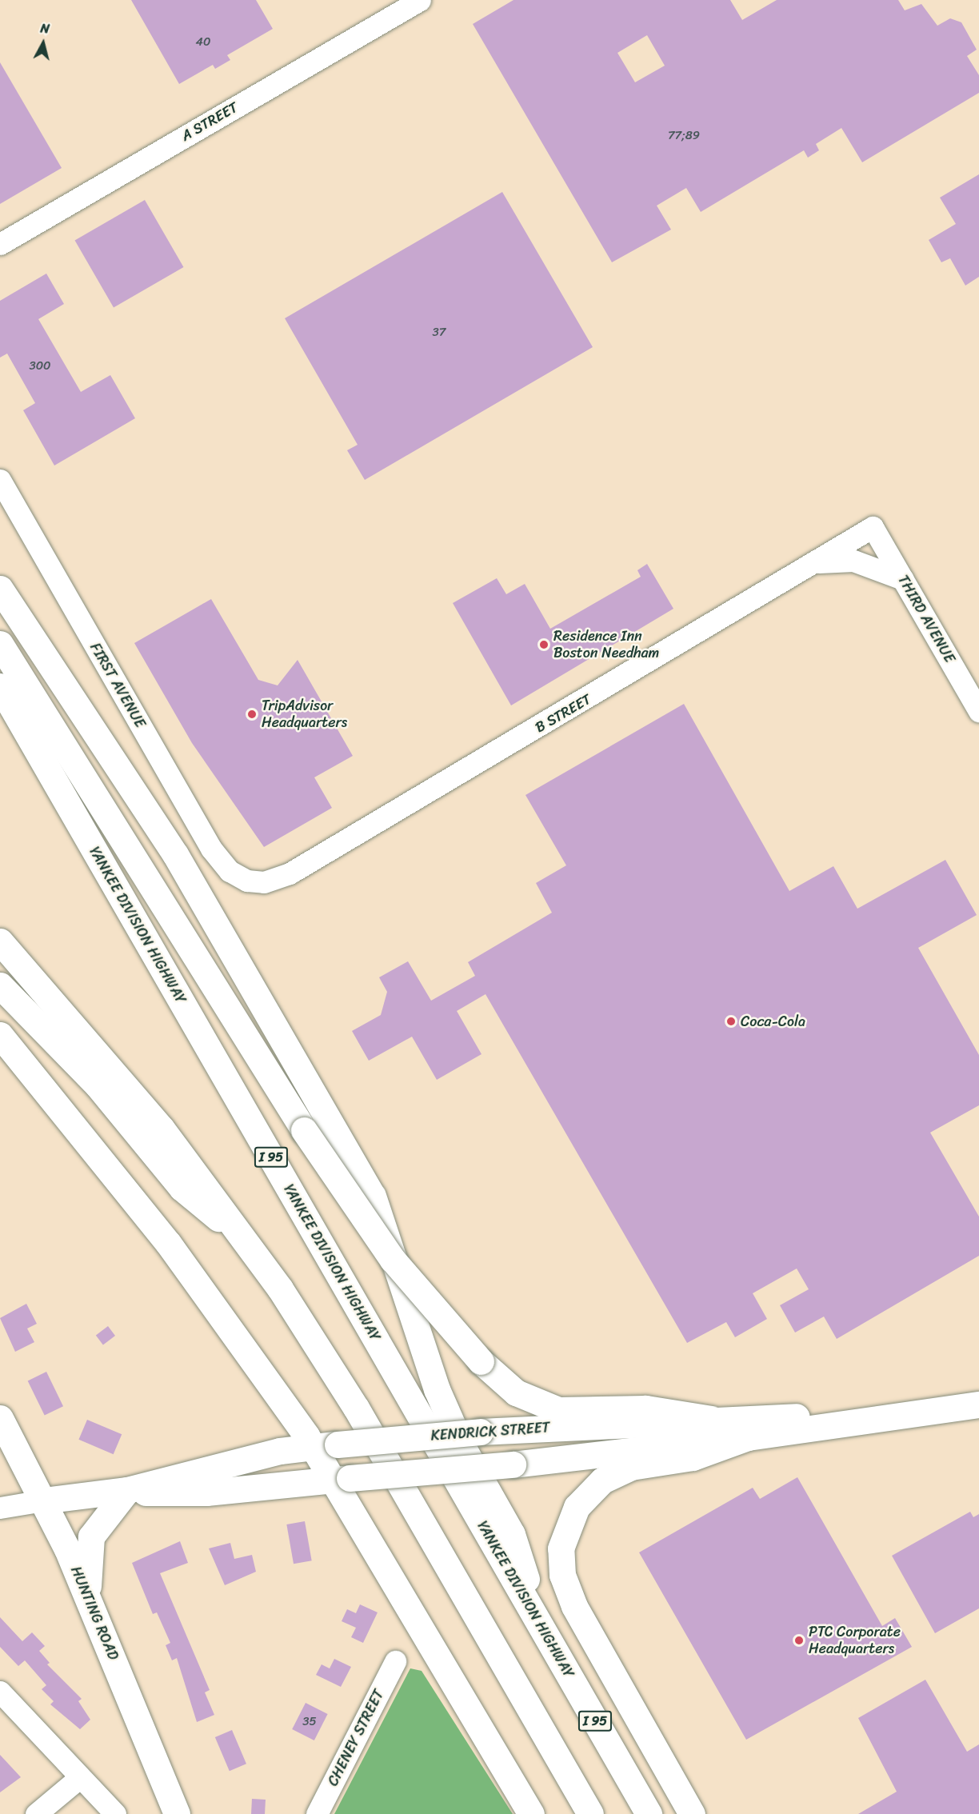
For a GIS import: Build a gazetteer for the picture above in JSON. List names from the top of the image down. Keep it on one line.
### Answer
{"streets":{"main road":["YANKEE DIVISION HIGHWAY","I 95","KENDRICK STREET","HUNTING ROAD"],"street":["A STREET","THIRD AVENUE","FIRST AVENUE","B STREET","CHENEY STREET"]},"crossings":[["THIRD AVENUE","B STREET"],["FIRST AVENUE","B STREET"],["KENDRICK STREET","HUNTING ROAD"]],"places":["Residence Inn Boston Needham","TripAdvisor Headquarters","Coca-Cola","PTC Corporate Headquarters"],"house_numbers":["40","77;89","37","300","35"],"north":"top"}
